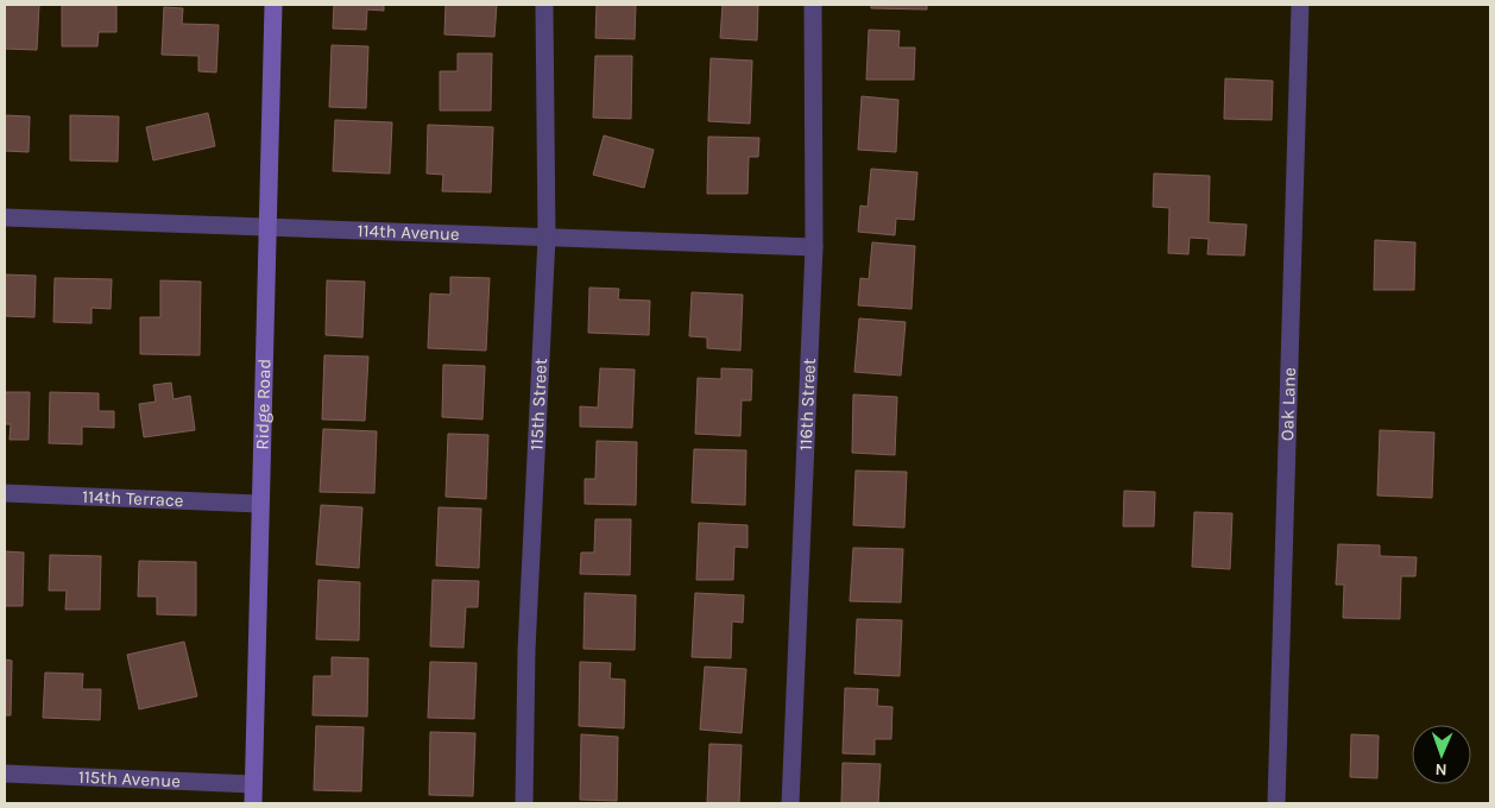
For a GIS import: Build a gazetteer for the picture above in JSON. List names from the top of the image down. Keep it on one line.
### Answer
{"streets":{"street":["114th Avenue","Ridge Road","115th Street","116th Street","Oak Lane","114th Terrace","115th Avenue"]},"crossings":[["114th Avenue","Ridge Road"],["114th Avenue","115th Street"],["114th Avenue","116th Street"],["Ridge Road","114th Terrace"],["Ridge Road","115th Avenue"]],"north":"bottom"}
